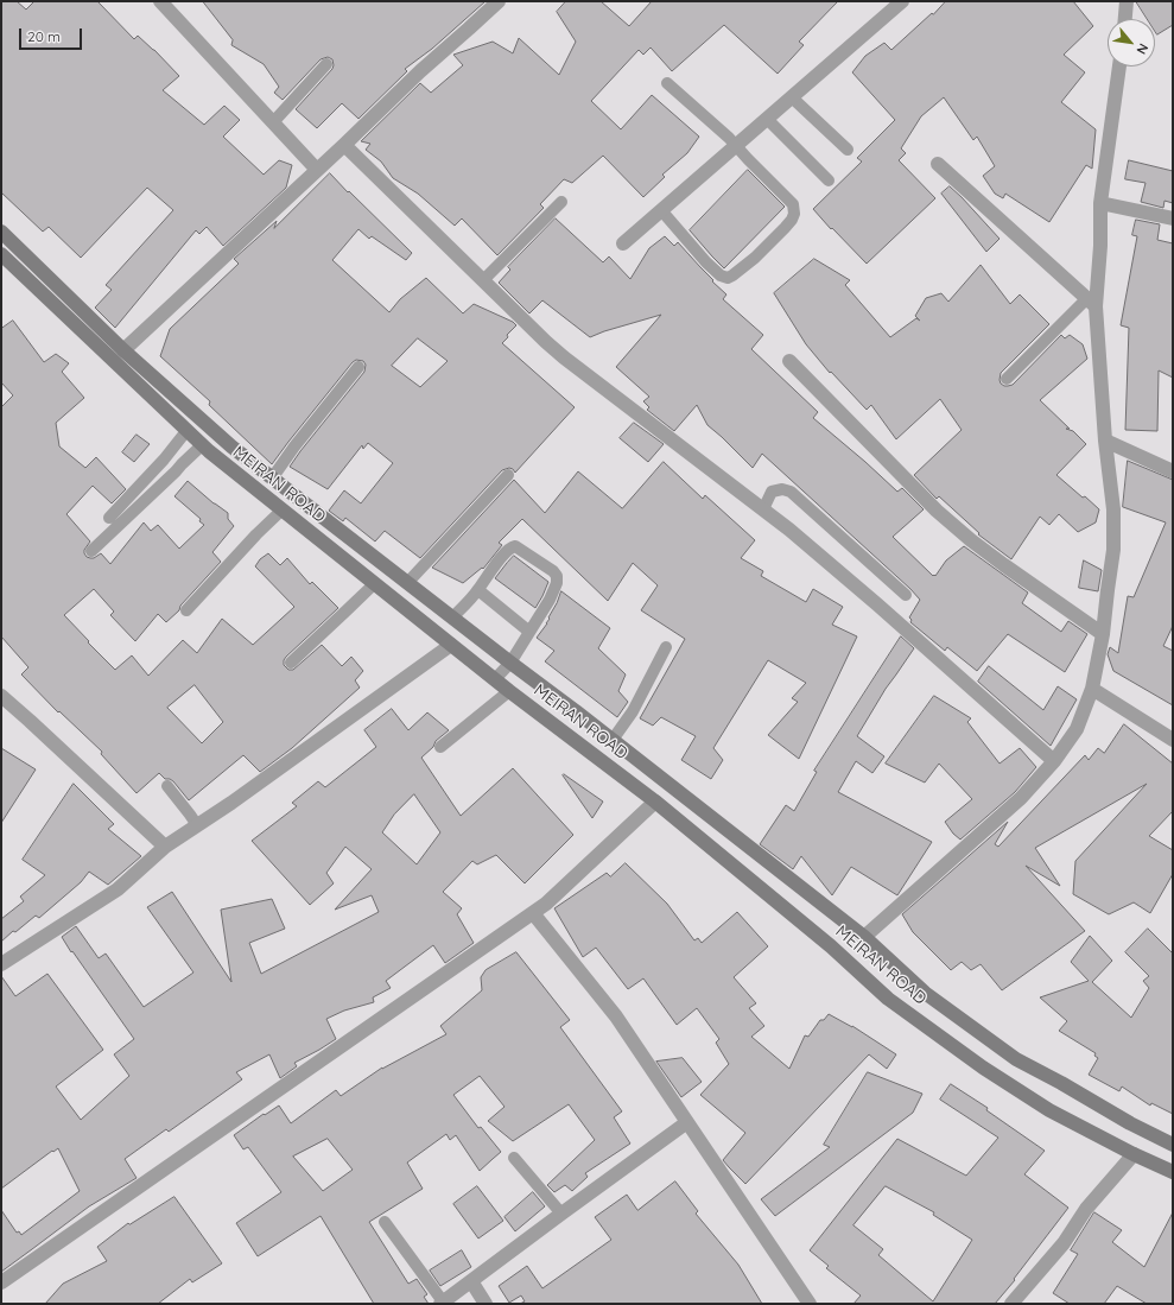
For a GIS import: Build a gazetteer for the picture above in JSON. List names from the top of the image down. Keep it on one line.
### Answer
{"streets":{"main road":["MEIRAN ROAD"]},"scale_bar":"20 m","north":"bottom right"}
